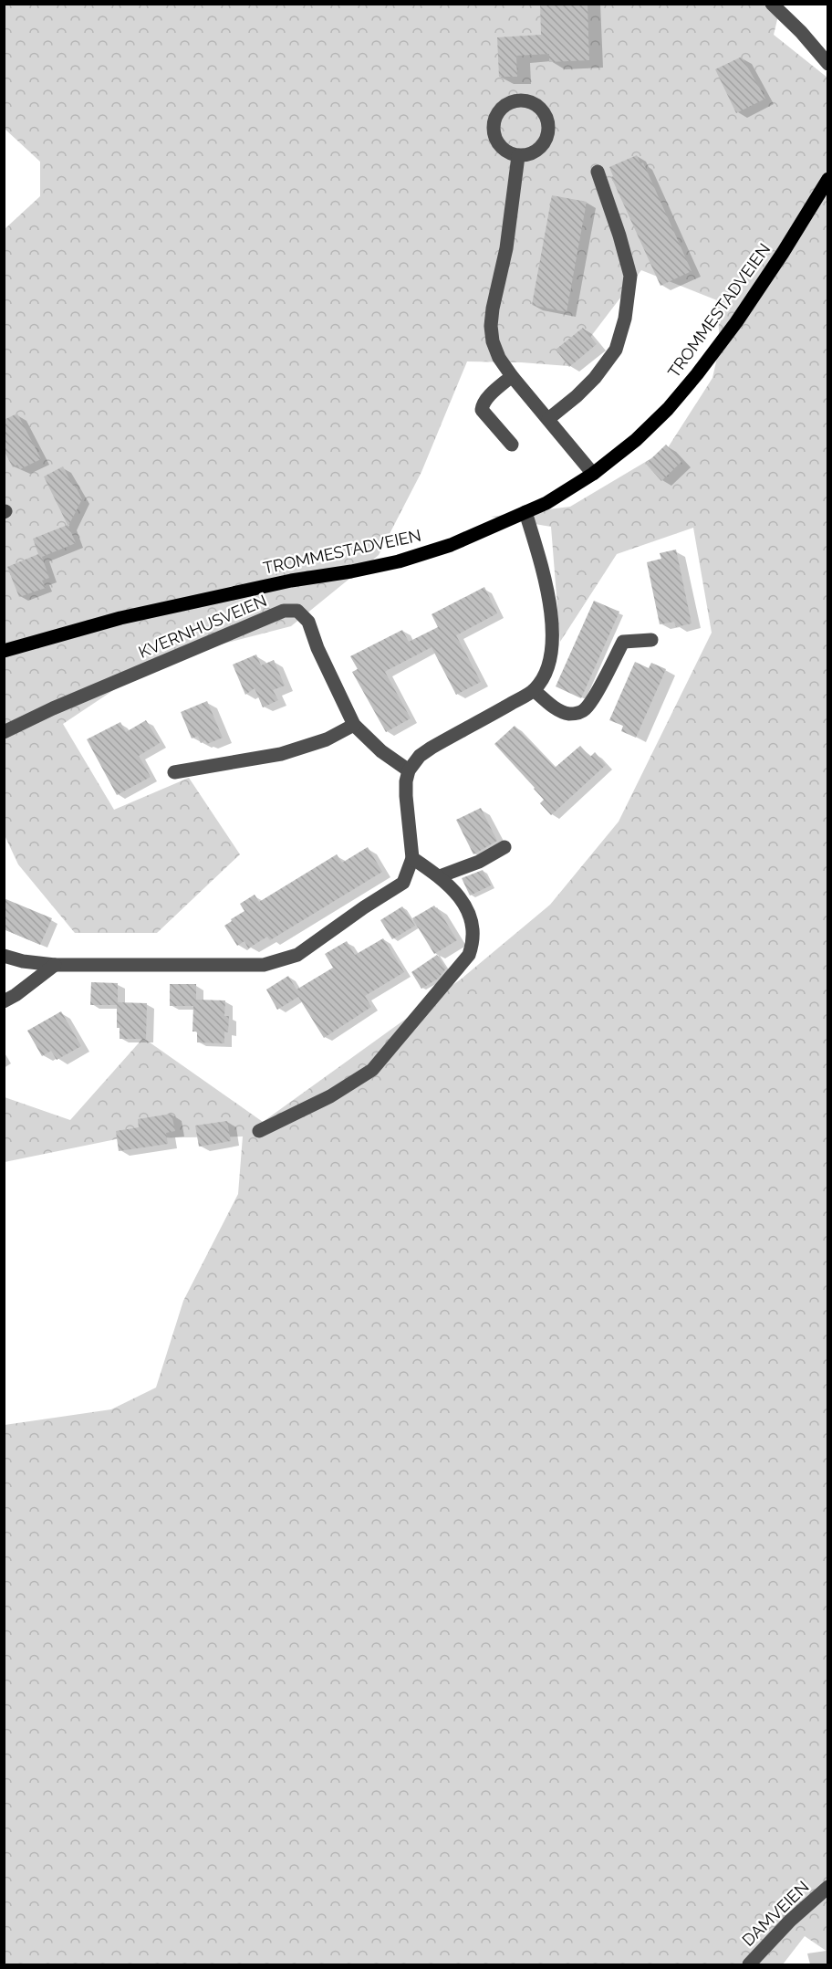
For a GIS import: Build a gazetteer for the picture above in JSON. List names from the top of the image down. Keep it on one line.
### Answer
{"streets":{"main road":["TROMMESTADVEIEN"],"street":["KVERNHUSVEIEN","DAMVEIEN"]}}
